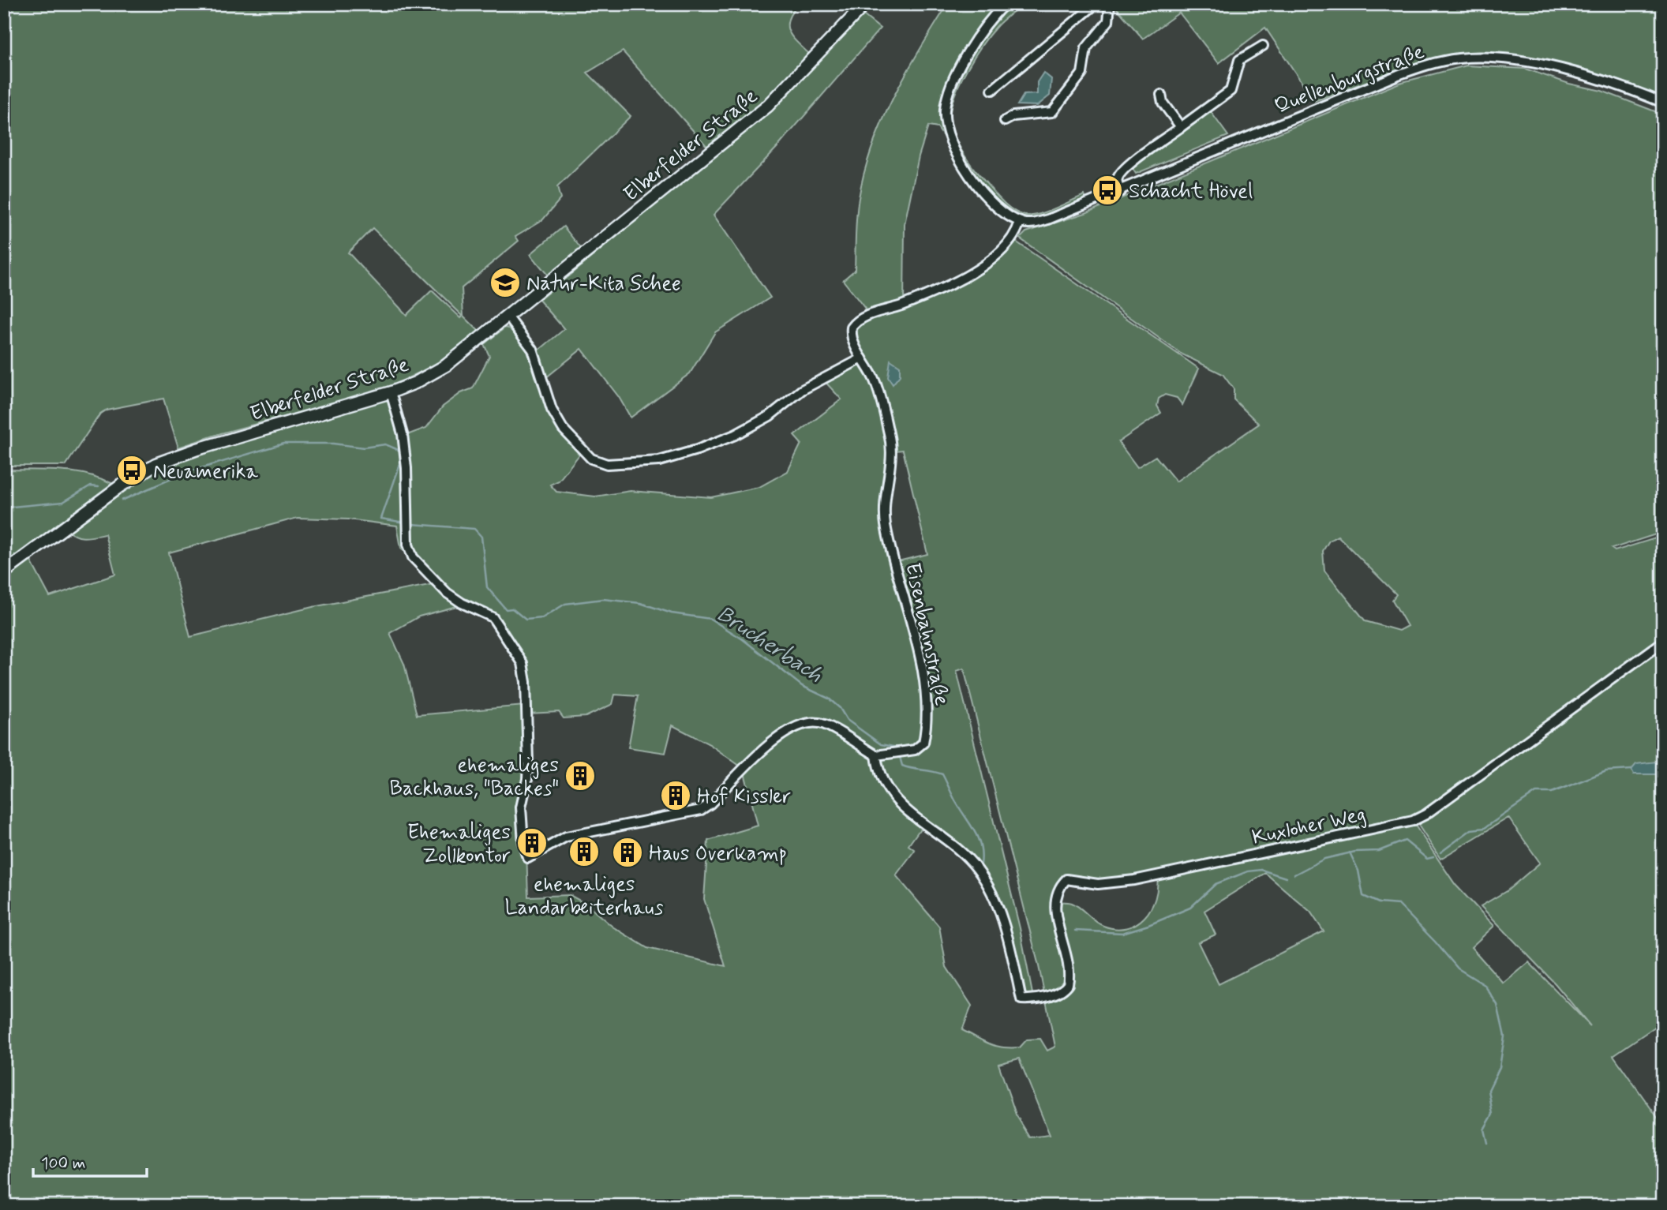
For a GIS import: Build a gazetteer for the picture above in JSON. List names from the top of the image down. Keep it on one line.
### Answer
{"streets":{"main road":["Elberfelder Straße"],"street":["Quellenburgstraße","Eisenbahnstraße","Kuxloher Weg"]},"crossings":[["Quellenburgstraße","Eisenbahnstraße"],["Eisenbahnstraße","Kuxloher Weg"]],"water":["Brucherbach"],"places":{"bus stop":["Schacht Hövel","Neuamerika"],"school or university":["Natur-Kita Schee"],"building":["ehemaliges Backhaus, \"Backes\"","Hof Kissler","Ehemaliges Zollkontor","ehemaliges Landarbeiterhaus","Haus Overkamp"]},"scale_bar":"100 m"}
